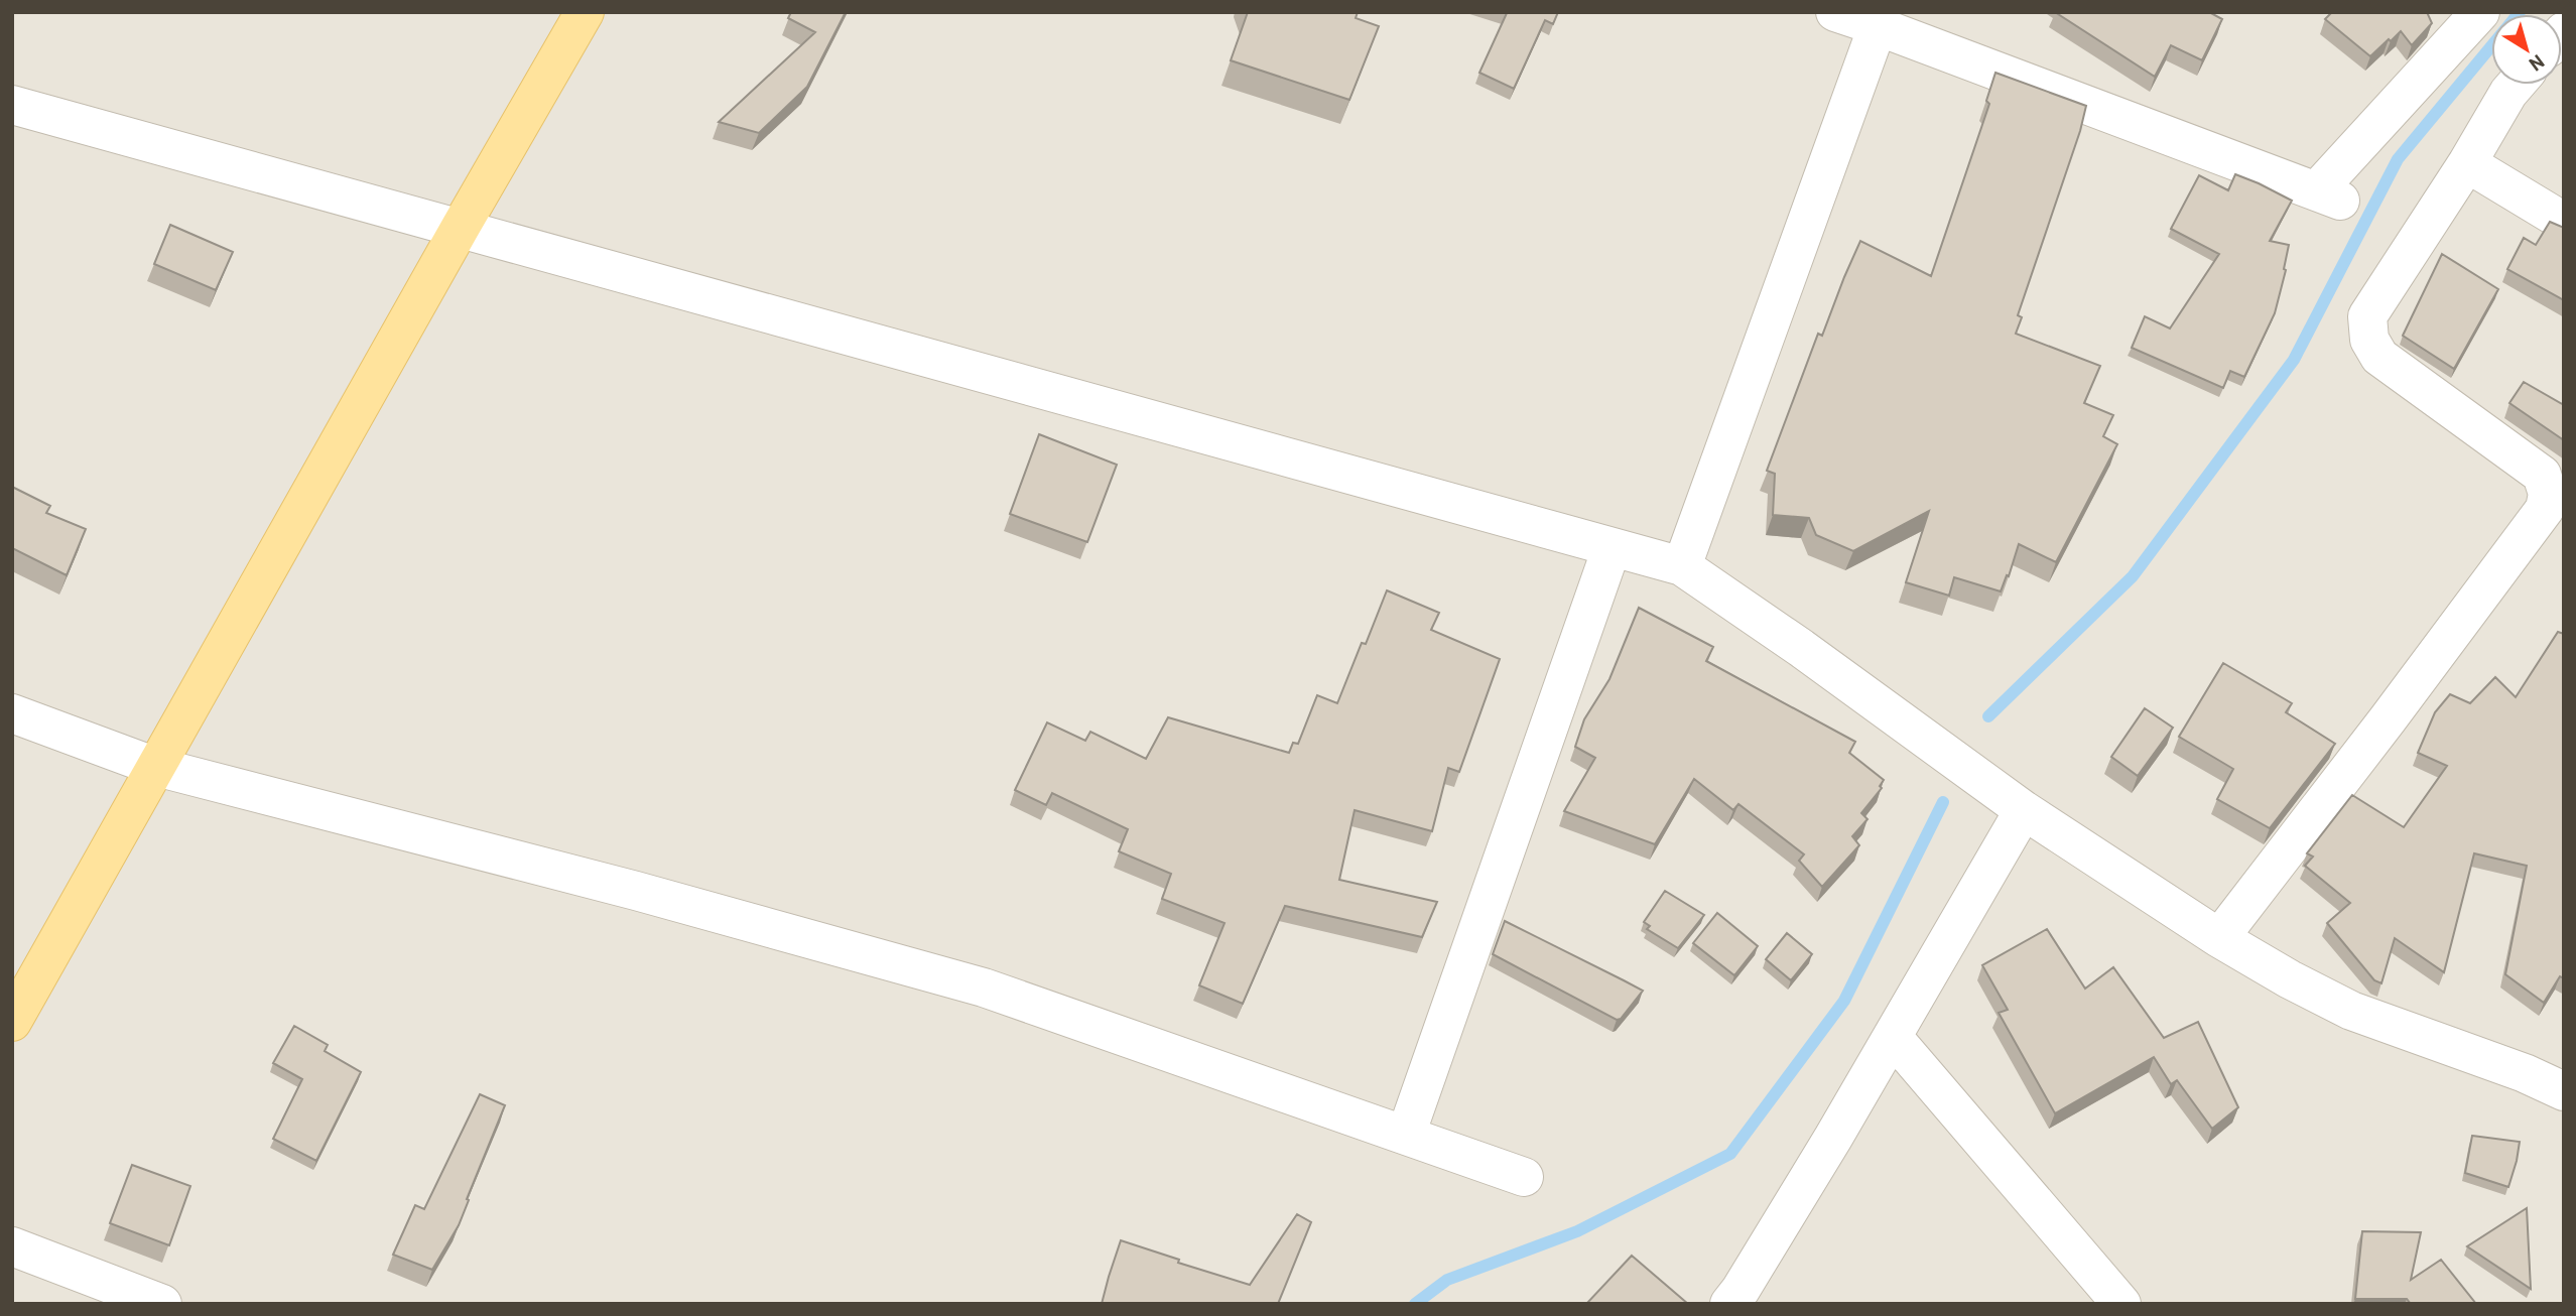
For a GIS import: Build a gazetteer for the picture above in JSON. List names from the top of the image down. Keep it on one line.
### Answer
{"north":"bottom right"}
